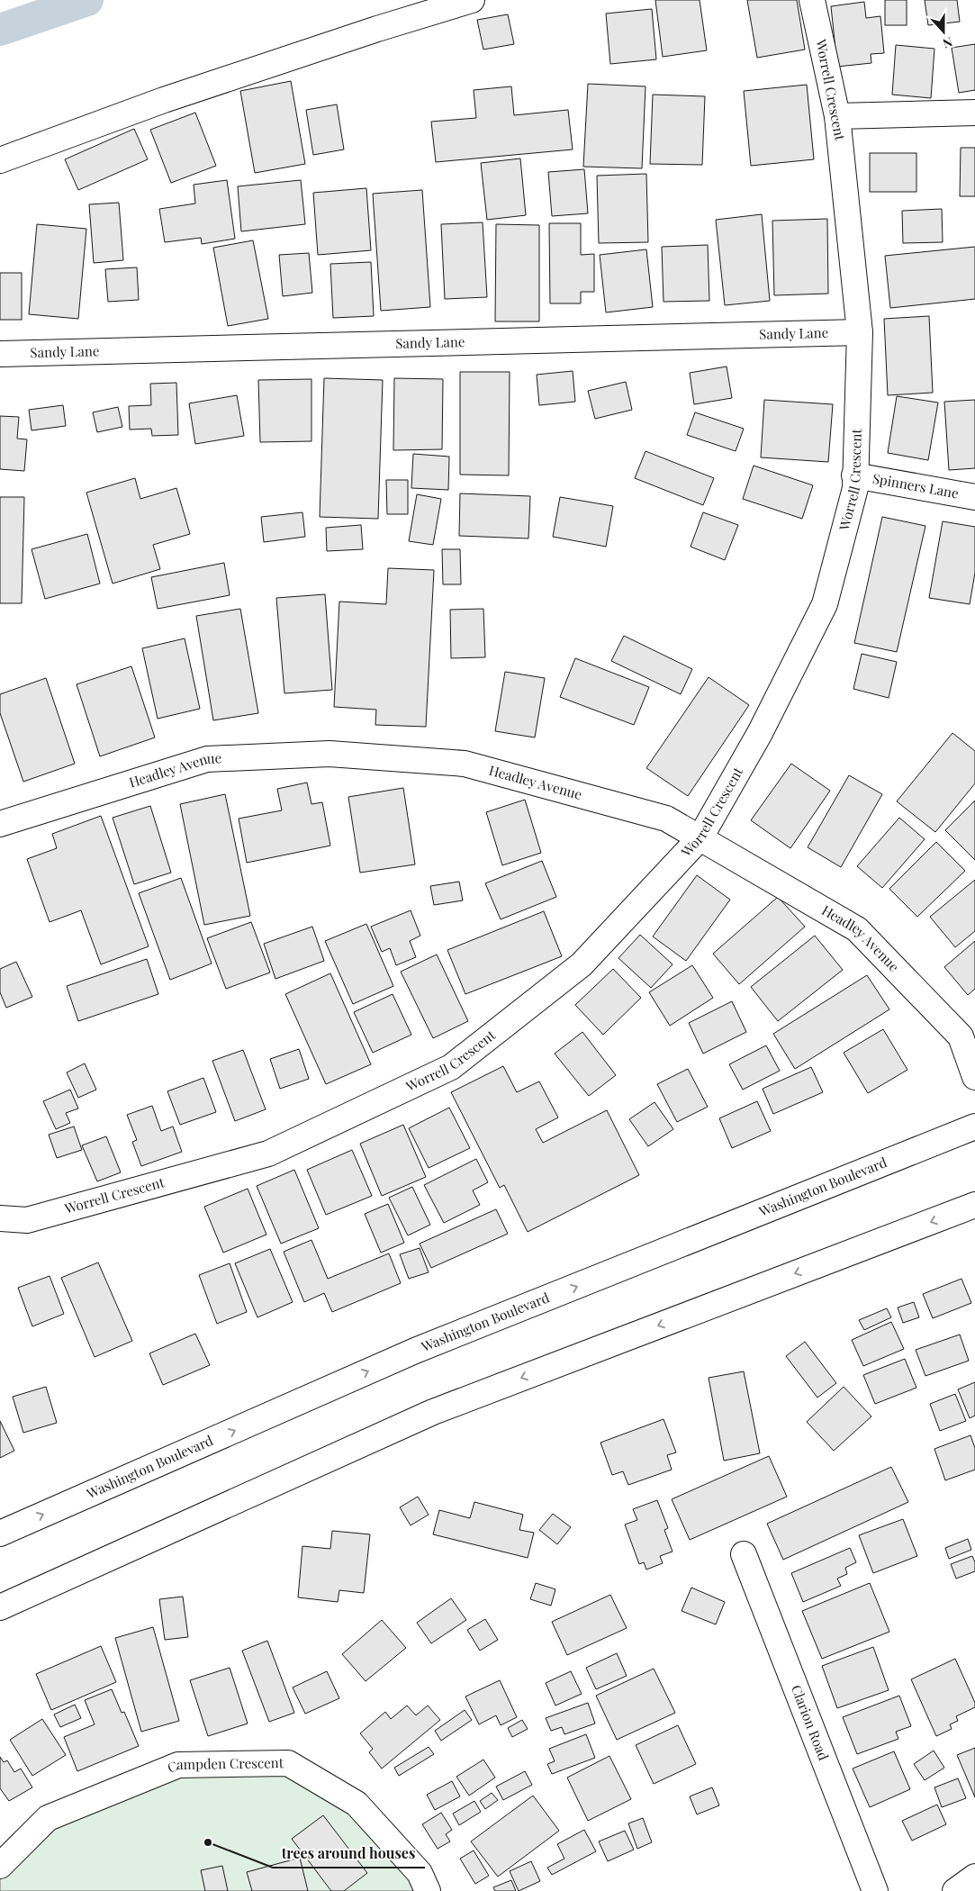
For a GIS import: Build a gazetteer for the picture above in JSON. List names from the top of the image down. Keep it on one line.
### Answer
{"streets":{"main road":["Worrell Crescent","Sandy Lane","Spinners Lane","Headley Avenue","Washington Boulevard","Clarion Road","Campden Crescent"]},"crossings":[["Worrell Crescent","Sandy Lane"],["Worrell Crescent","Spinners Lane"],["Worrell Crescent","Headley Avenue"]],"places":["trees around houses"],"north":"bottom"}
